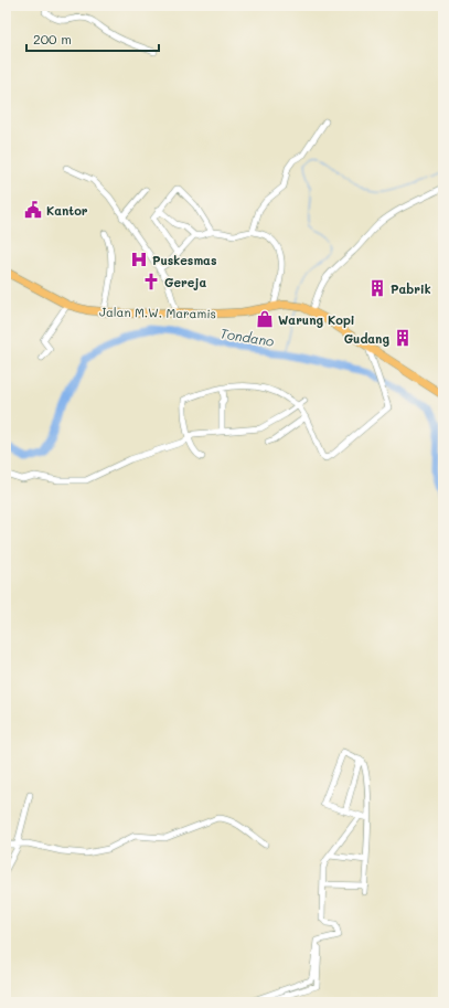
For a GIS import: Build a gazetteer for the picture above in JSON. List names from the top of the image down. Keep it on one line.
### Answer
{"streets":{"highway":["Jalan M.W. Maramis"]},"water":["Tondano"],"places":{"public building":["Kantor"],"hospital":["Puskesmas"],"church":["Gereja"],"building":["Pabrik","Gudang"],"shop":["Warung Kopi"]},"scale_bar":"200 m"}
